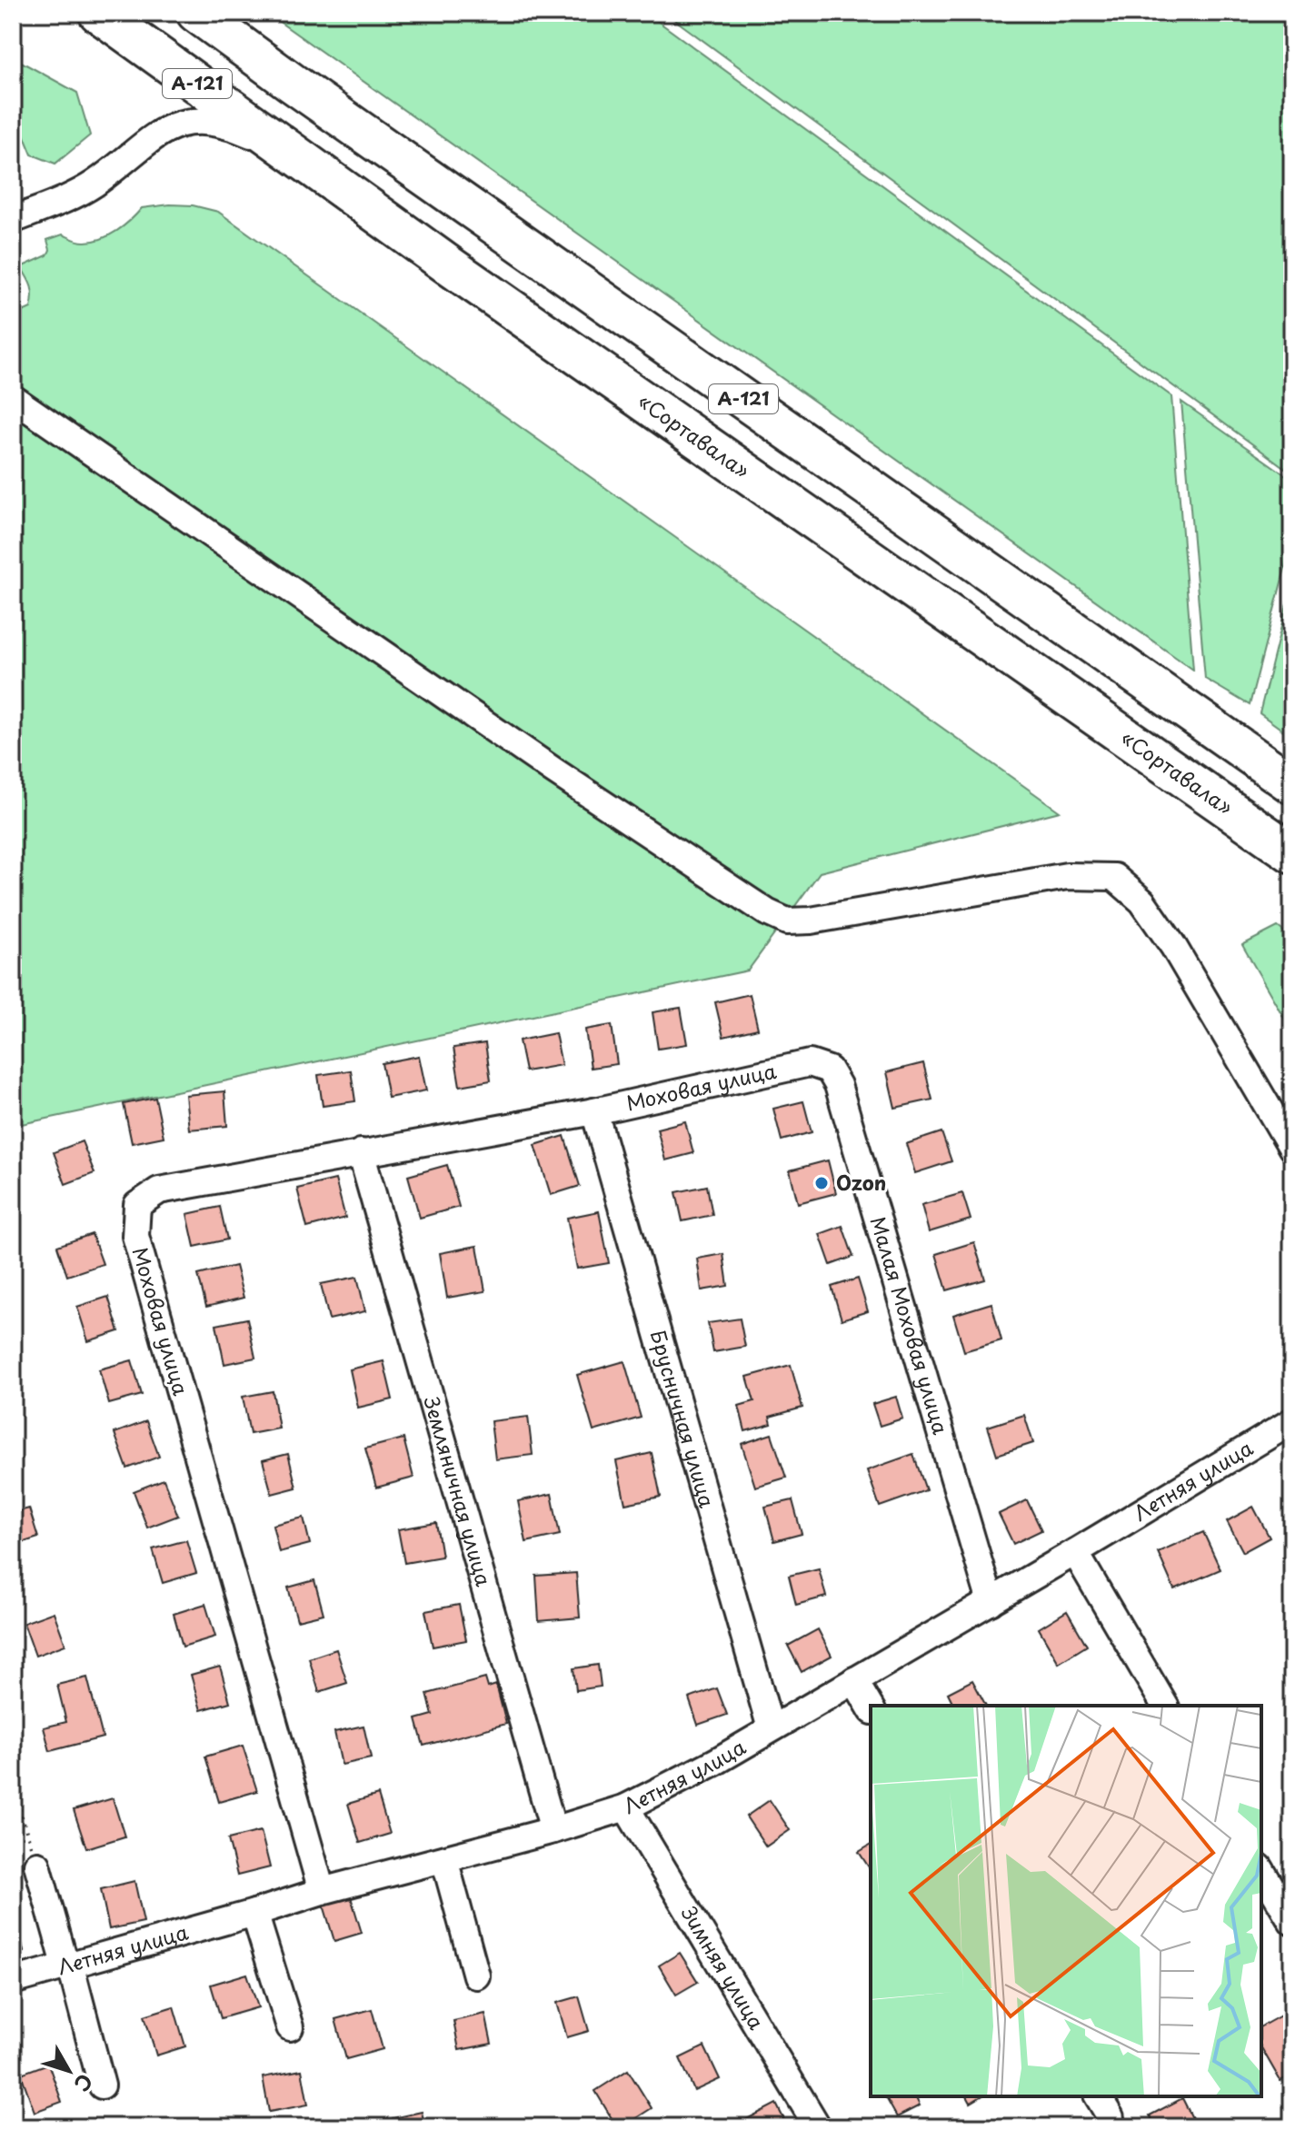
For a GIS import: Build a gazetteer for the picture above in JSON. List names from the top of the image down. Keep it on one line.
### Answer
{"streets":{"highway":["А-121","«Сортавала»"],"street":["Моховая улица","Малая Моховая улица","Брусничная улица","Летняя улица","Земляничная улица","Зимняя улица"]},"crossings":[["Моховая улица","Малая Моховая улица"],["Моховая улица","Брусничная улица"],["Моховая улица","Летняя улица"],["Моховая улица","Земляничная улица"],["Малая Моховая улица","Летняя улица"],["Брусничная улица","Летняя улица"],["Летняя улица","Земляничная улица"],["Летняя улица","Зимняя улица"]],"places":["Ozon"],"north":"bottom right"}
